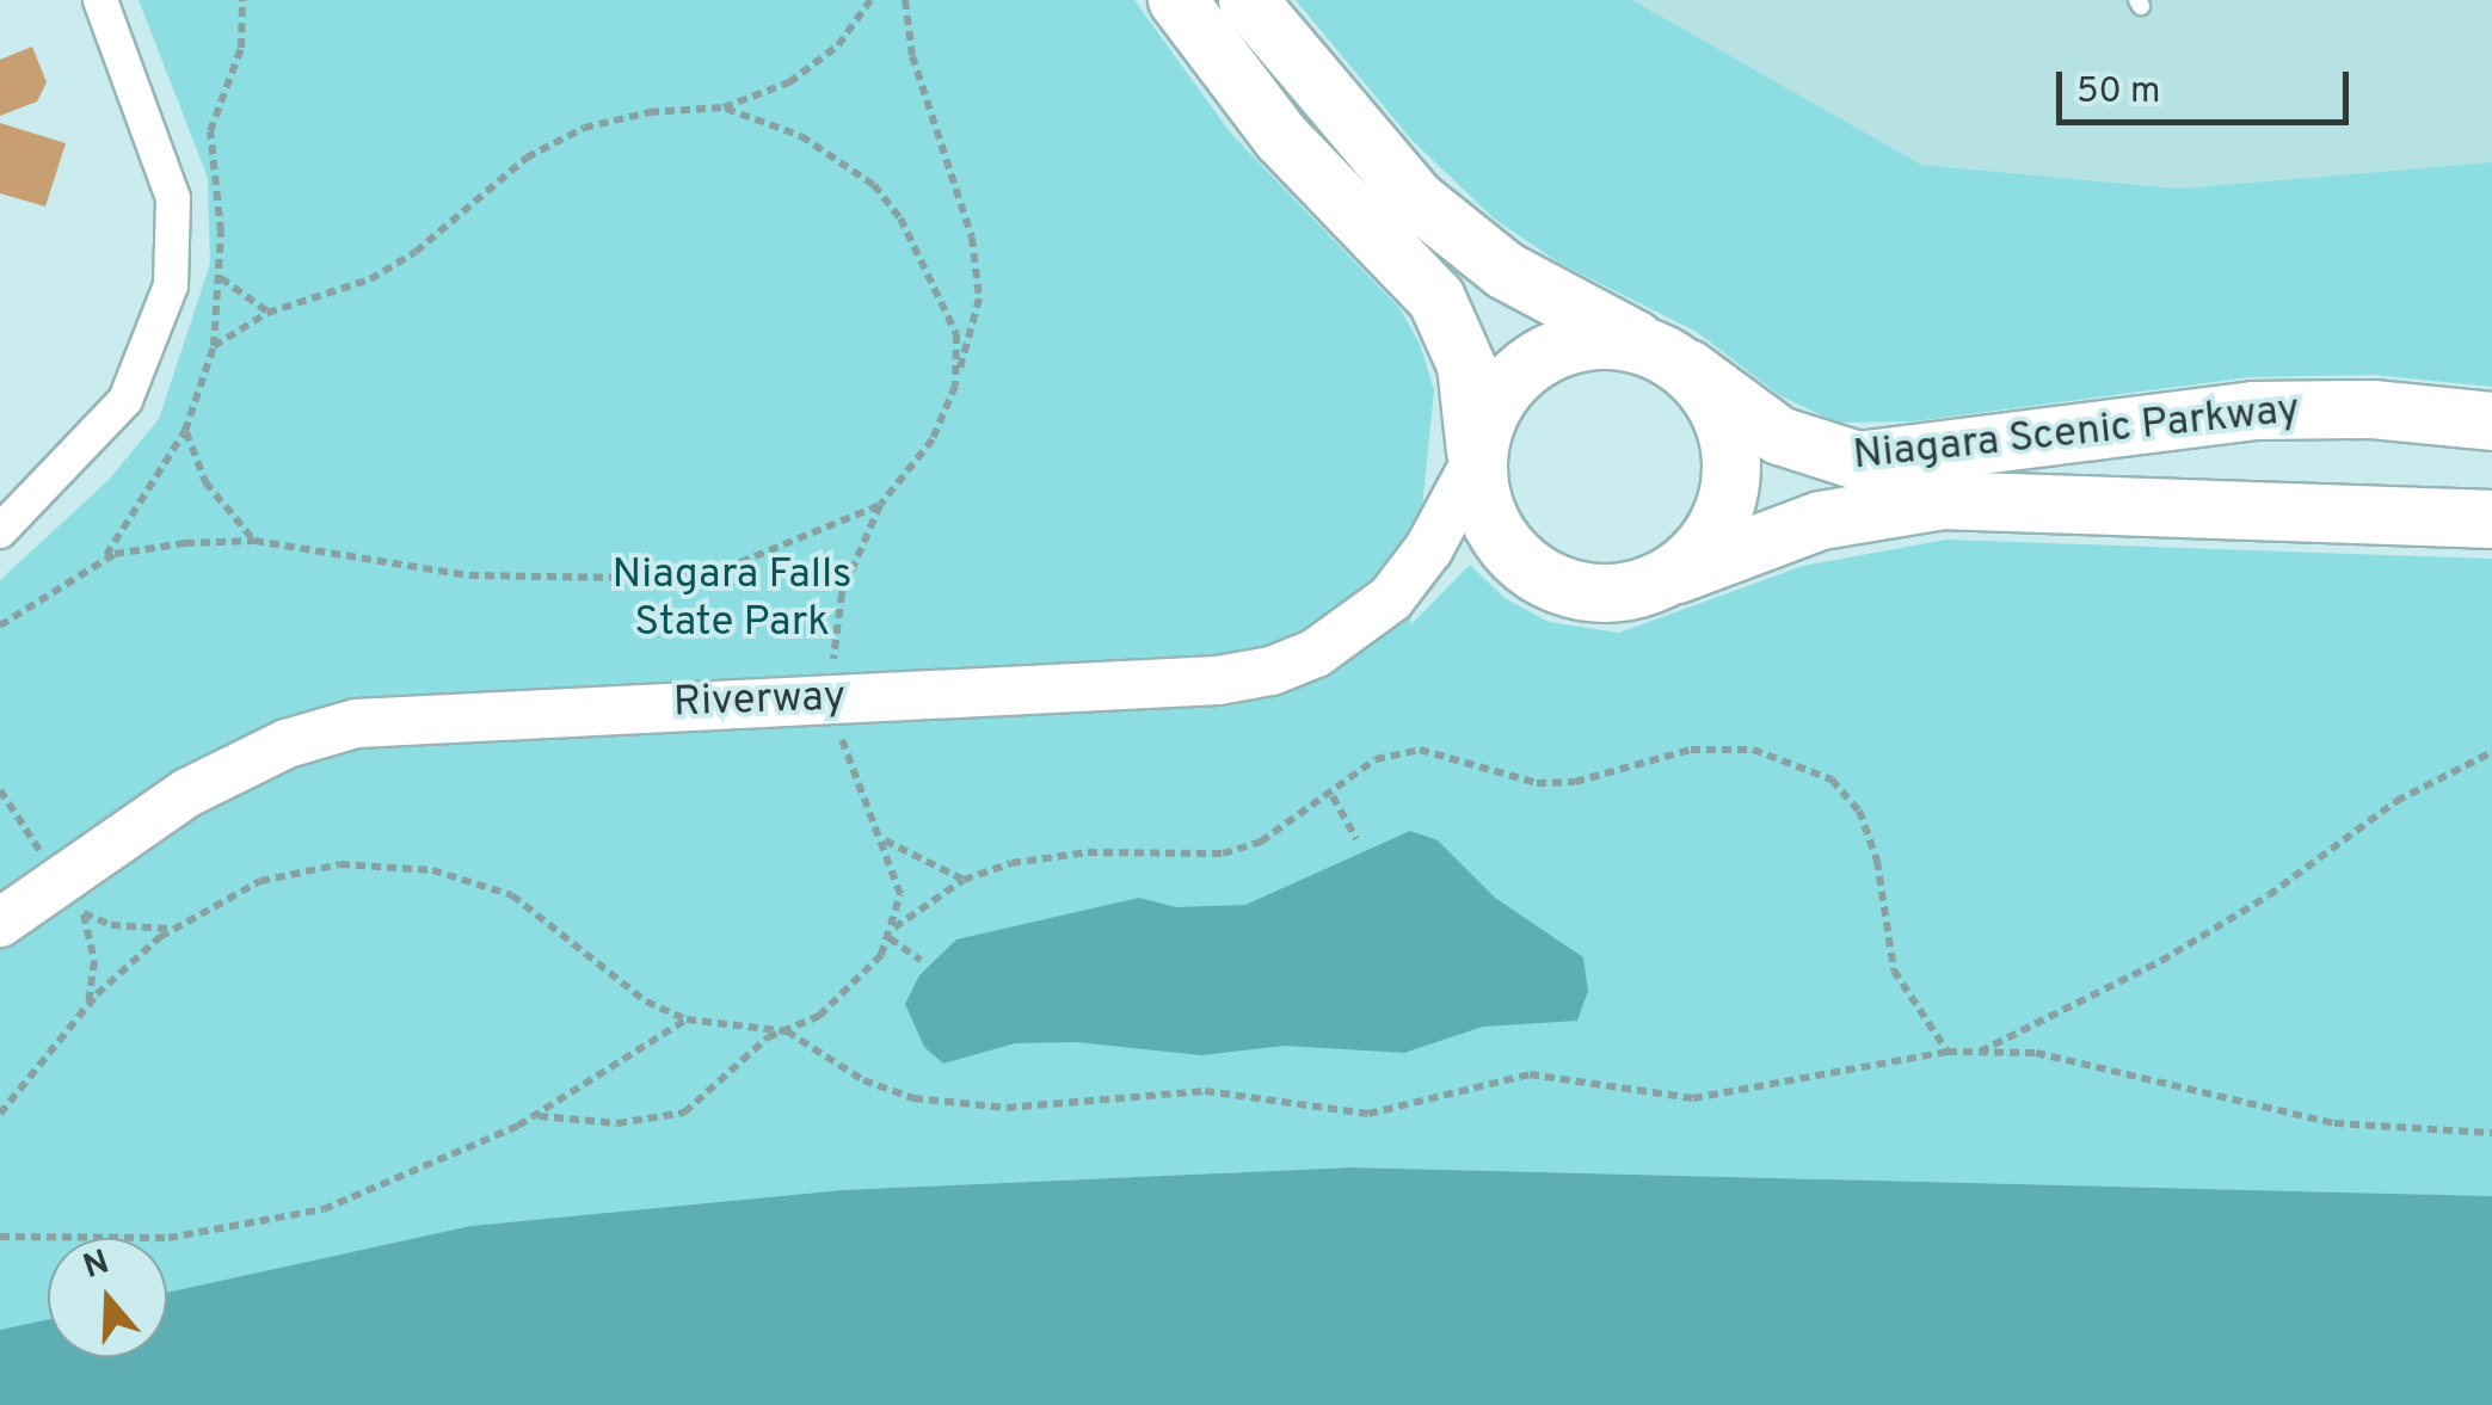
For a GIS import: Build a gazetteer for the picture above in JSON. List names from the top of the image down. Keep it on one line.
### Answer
{"streets":{"highway":["Niagara Scenic Parkway"],"main road":["Riverway"]},"crossings":[["Niagara Scenic Parkway","Riverway"]],"parks":["Niagara Falls State Park"],"scale_bar":"50 m","north":"top"}
